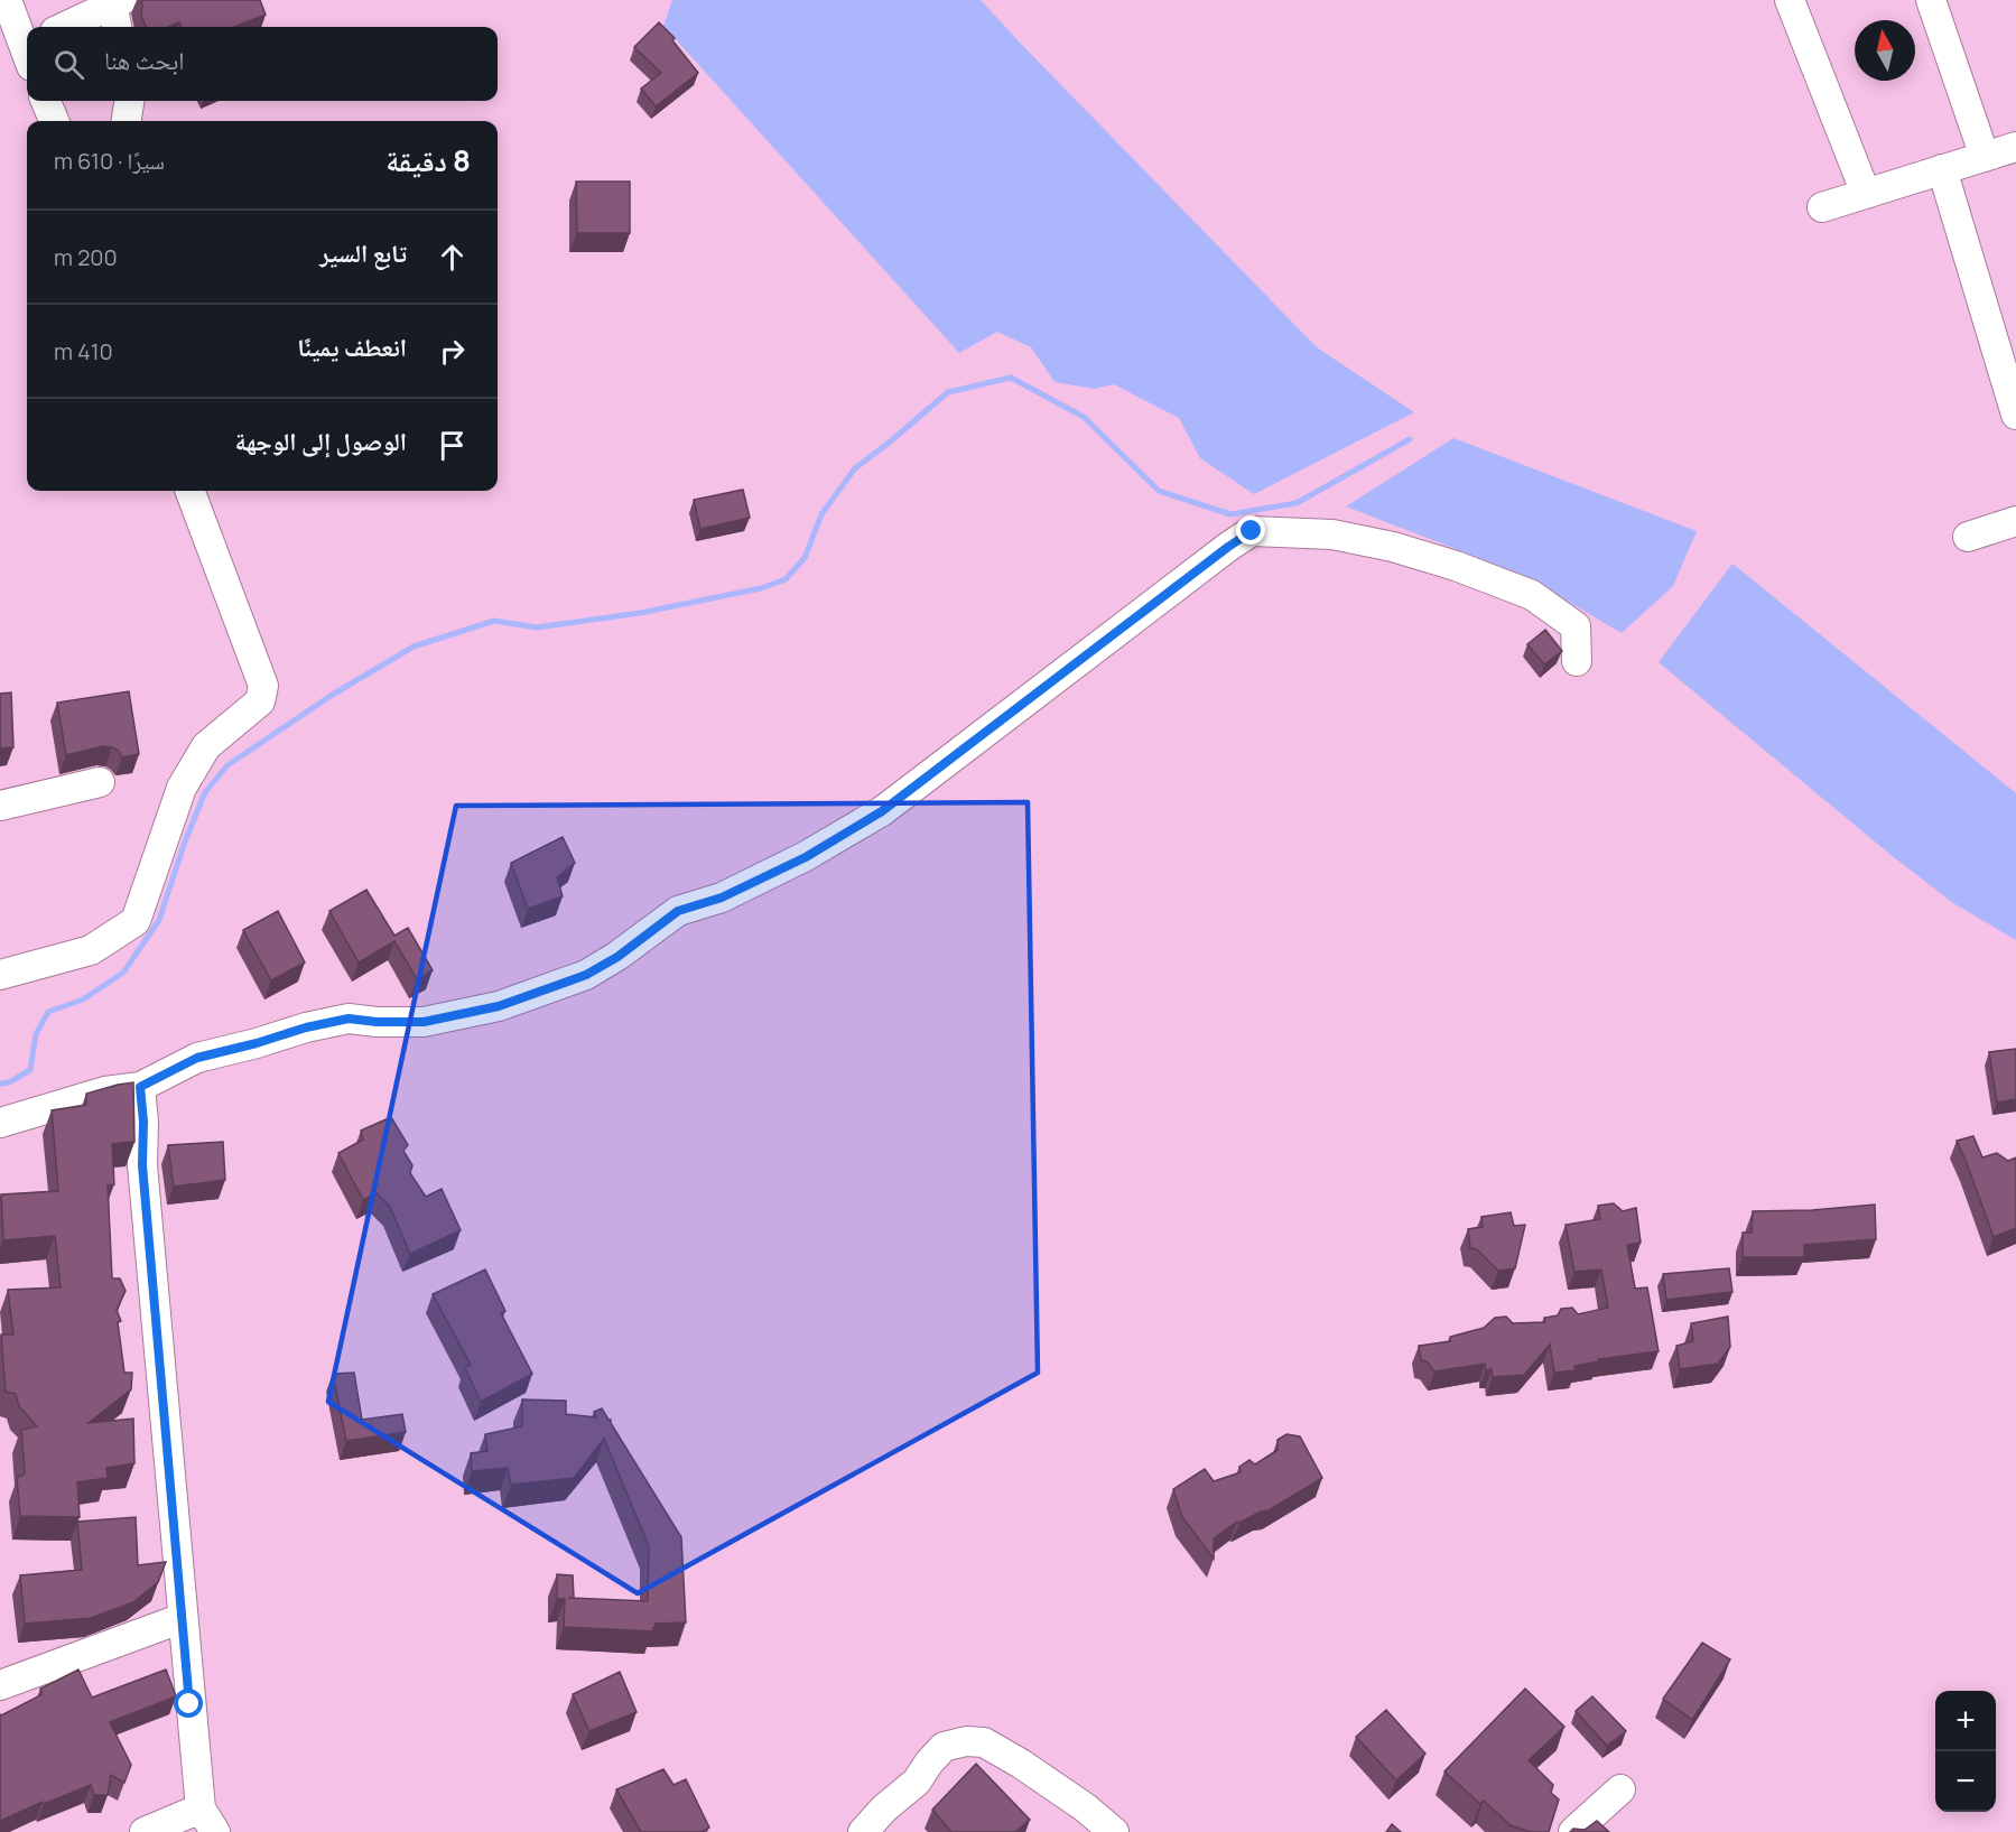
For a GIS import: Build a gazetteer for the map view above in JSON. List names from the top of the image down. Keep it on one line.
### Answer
{"north":"top","page":{"search":"ابحث هنا","heading":["8 دقيقة","سيرًا · 610 m"],"list":[["تابع السير","200 m"],["انعطف يمينًا","410 m"],"الوصول إلى الوجهة"],"map_buttons":["+","−"]}}
